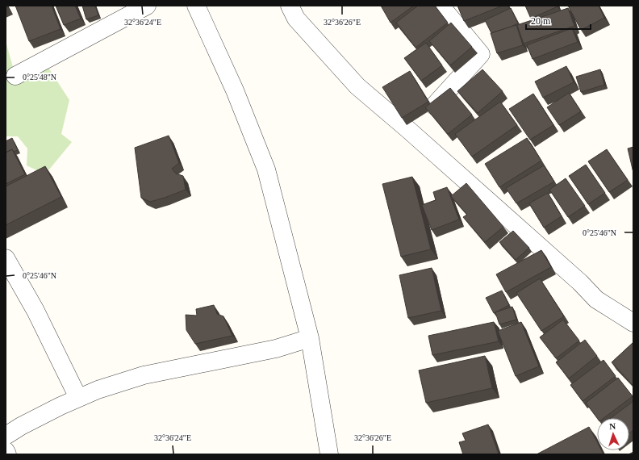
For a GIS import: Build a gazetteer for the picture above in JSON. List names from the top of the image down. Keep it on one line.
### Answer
{"scale_bar":"20 m","north":"top","coordinates":["32°36'24\"E","32°36'26\"E","0°25'48\"N","0°25'46\"N"]}
